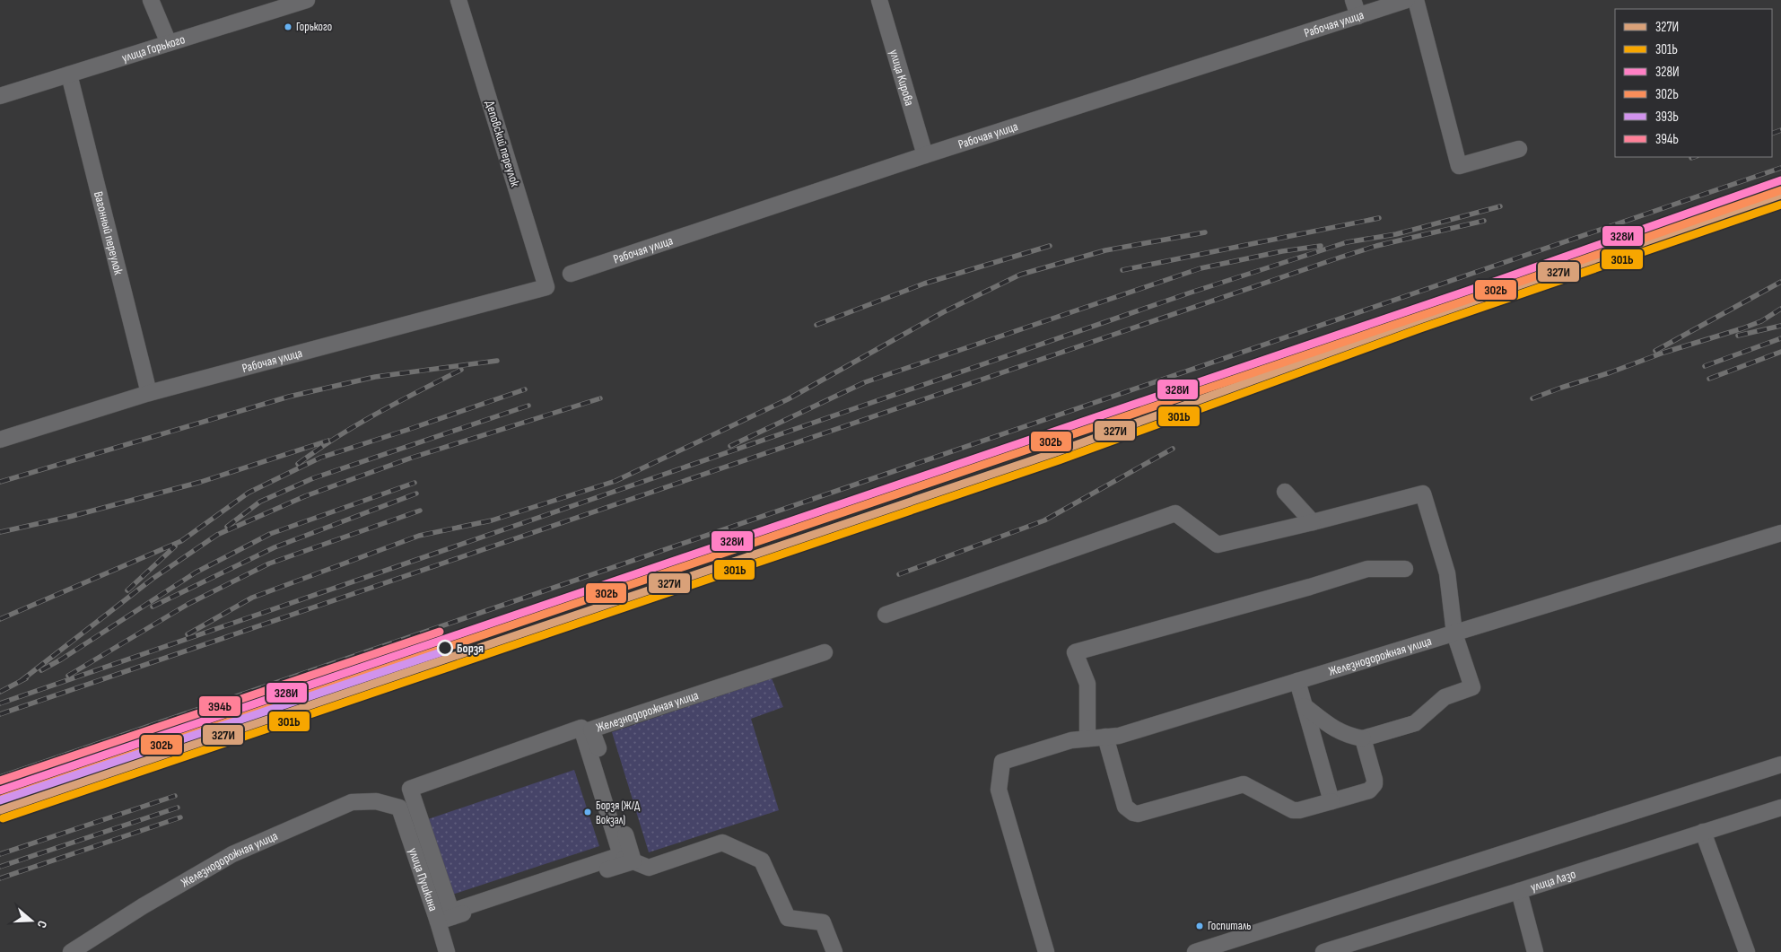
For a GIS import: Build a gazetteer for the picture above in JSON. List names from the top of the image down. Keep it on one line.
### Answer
{"streets":{"street":["Рабочая улица","улица Горького","улица Кирова","Деповский переулок","Вагонный переулок","Железнодорожная улица","улица Пушкина","улица Лазо"]},"crossings":[["Рабочая улица","улица Кирова"],["Рабочая улица","Деповский переулок"],["Рабочая улица","Вагонный переулок"],["улица Горького","Вагонный переулок"],["Железнодорожная улица","улица Пушкина"]],"places":["Горького","Борзя","Борзя (Ж/Д Вокзал)","Госпиталь"],"lines":["transit line 328И","transit line 302Ь","transit line 327И","transit line 301Ь","transit line 394Ь","transit line 393Ь"],"legend":["327И","301Ь","328И","302Ь","393Ь","394Ь"],"north":"right"}
